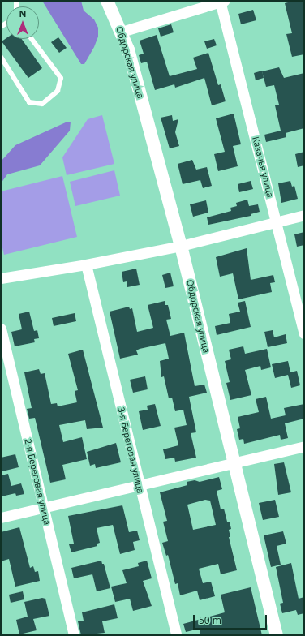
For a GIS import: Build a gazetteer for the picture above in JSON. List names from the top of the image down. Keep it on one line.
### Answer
{"streets":{"street":["Обдорская улица","Казачья улица","3-я Береговая улица","2-я Береговая улица"]},"scale_bar":"50 m","north":"top"}
